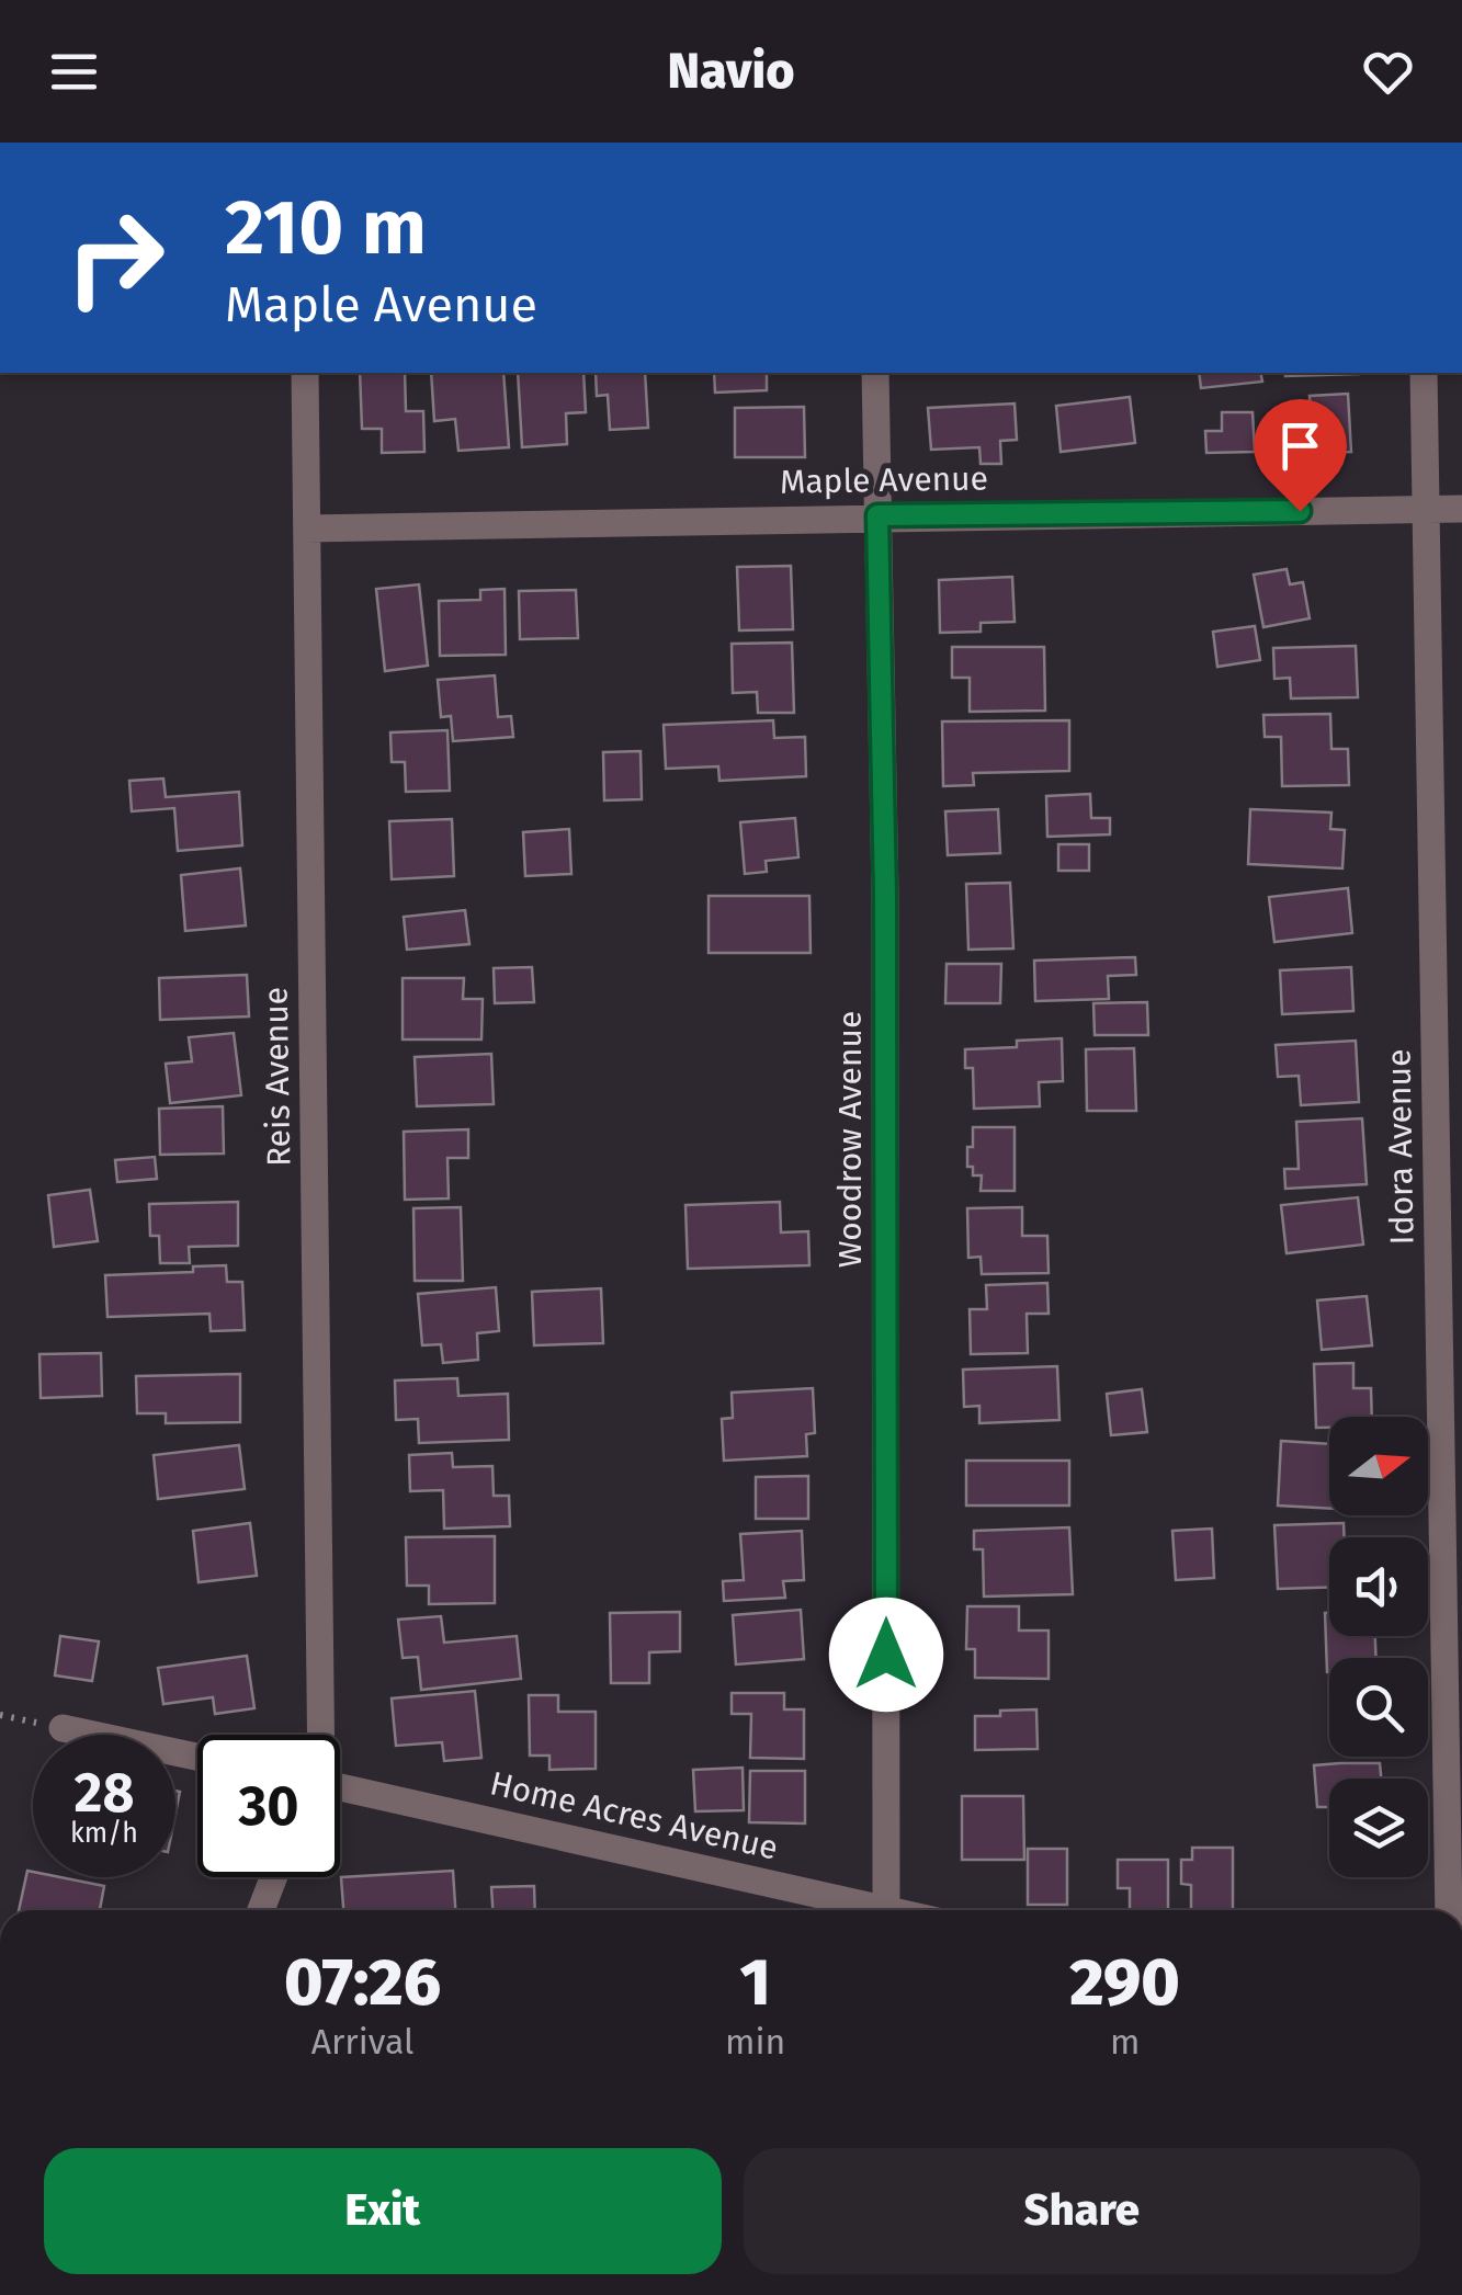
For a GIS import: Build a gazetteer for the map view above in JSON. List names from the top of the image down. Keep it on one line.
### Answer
{"streets":{"street":["Maple Avenue","Reis Avenue","Woodrow Avenue","Idora Avenue","Home Acres Avenue"]},"crossings":[["Maple Avenue","Reis Avenue"],["Maple Avenue","Woodrow Avenue"],["Maple Avenue","Idora Avenue"],["Woodrow Avenue","Home Acres Avenue"]],"north":"right","page":{"header":"Navio","turn":["210 m","Maple Avenue"],"speed":"28 km/h","limit":"30","eta":["07:26","Arrival","1","min","290","m"],"buttons":["Exit","Share"]}}
